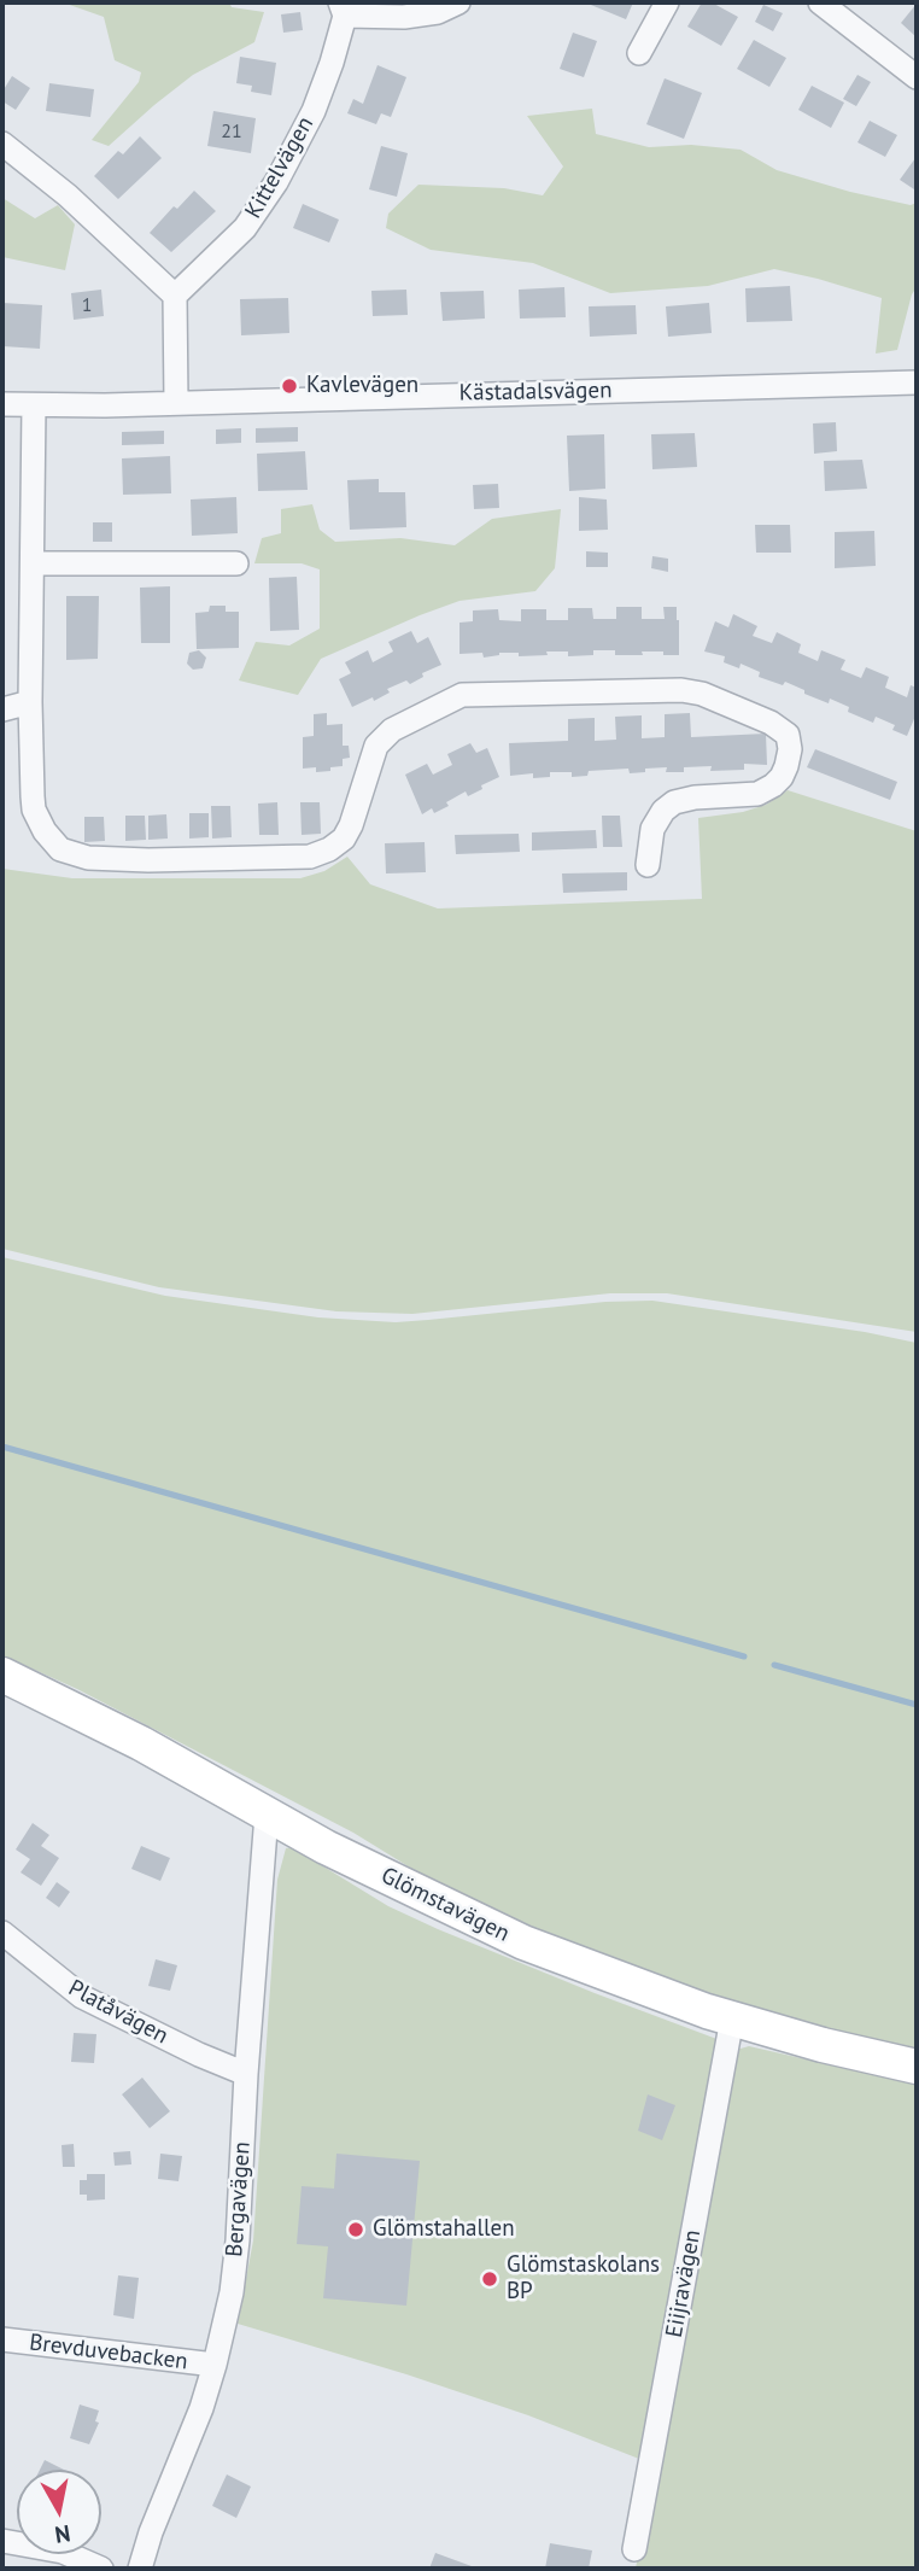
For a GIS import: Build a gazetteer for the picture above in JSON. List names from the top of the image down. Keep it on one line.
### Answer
{"streets":{"main road":["Glömstavägen"],"street":["Kittelvägen","Kästadalsvägen","Platåvägen","Bergavägen","Eiijravägen","Brevduvebacken"]},"crossings":[["Glömstavägen","Bergavägen"],["Glömstavägen","Eiijravägen"],["Platåvägen","Bergavägen"],["Bergavägen","Brevduvebacken"]],"places":["Kavlevägen","Glömstahallen","Glömstaskolans BP"],"house_numbers":["21","1"],"north":"bottom"}
